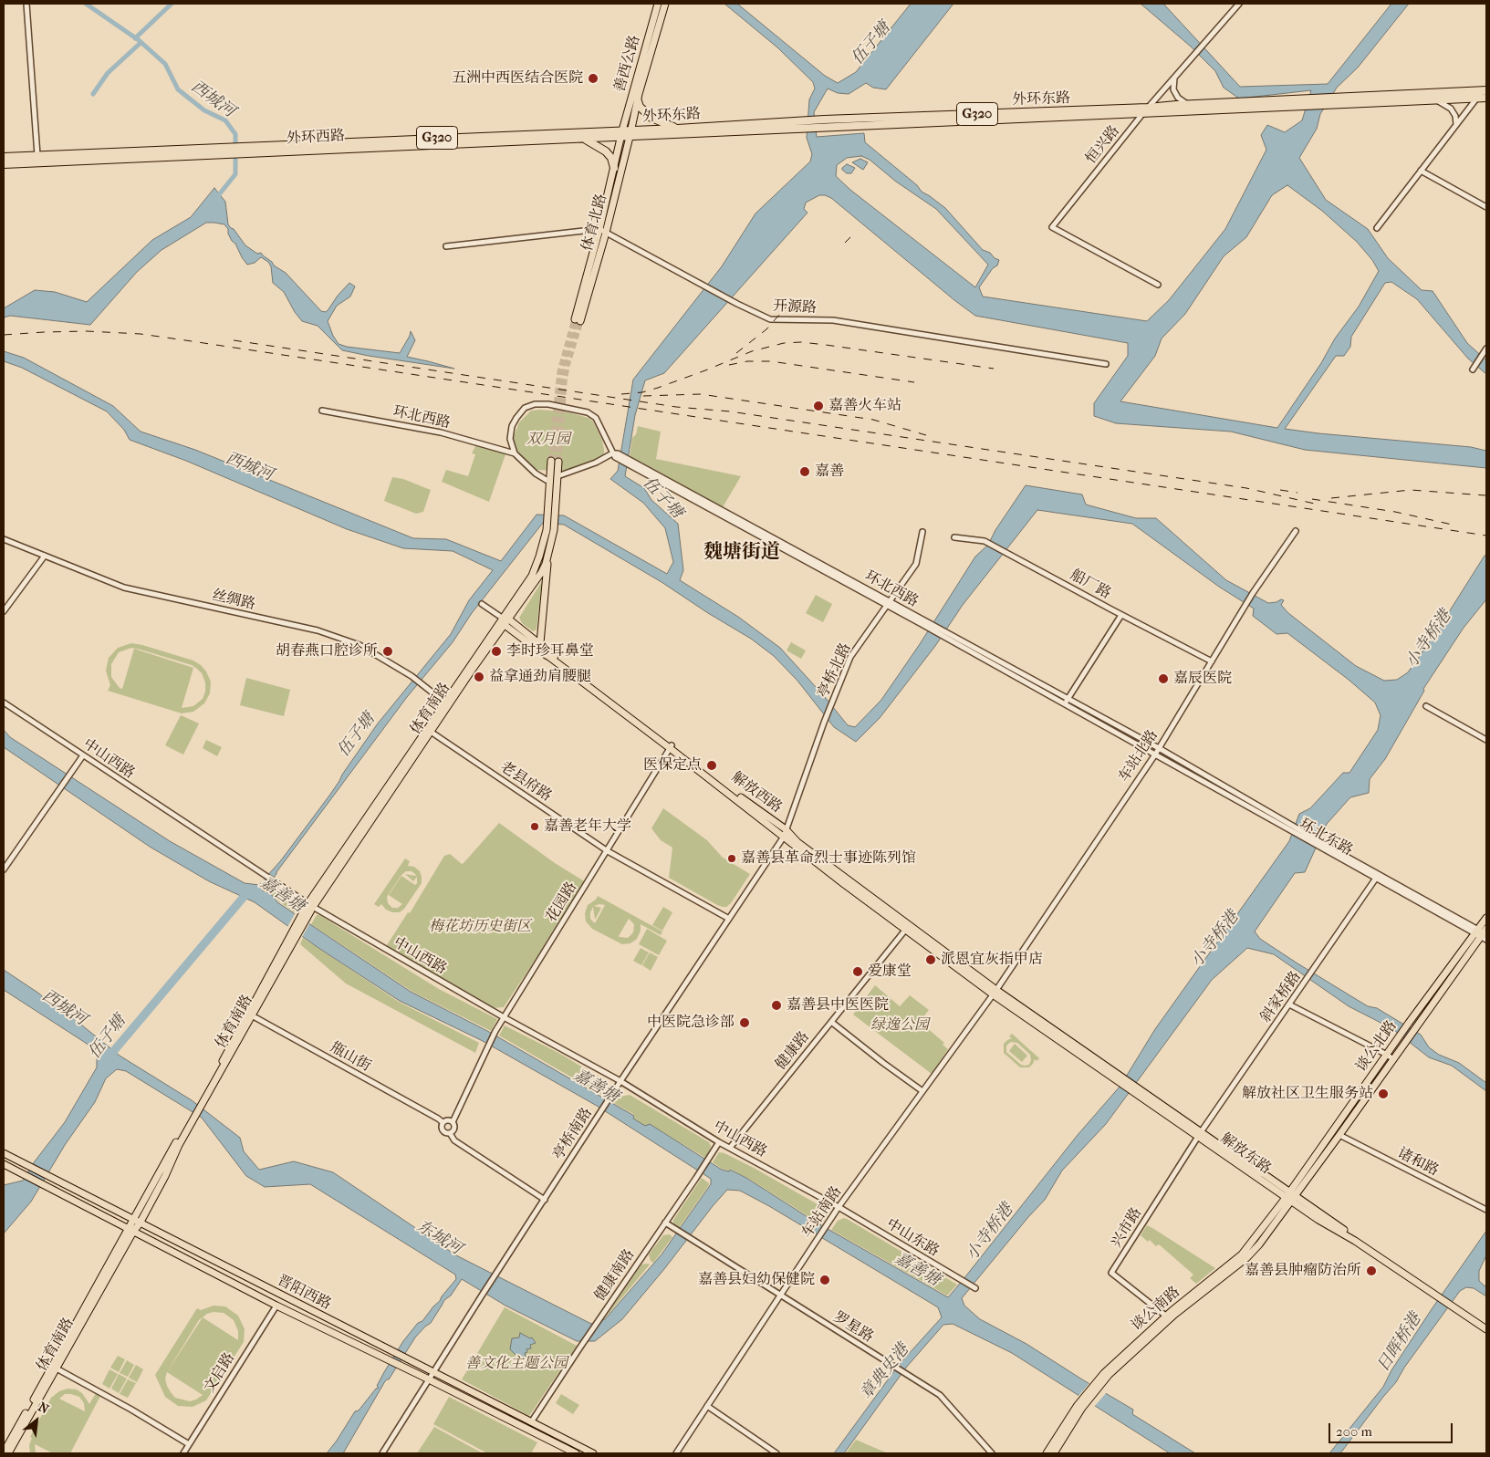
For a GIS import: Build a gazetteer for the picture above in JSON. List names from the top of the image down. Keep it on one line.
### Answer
{"streets":{"highway":["外环东路","G320","外环西路"],"main road":["善西公路","体育北路","体育南路","解放西路","谈公北路","解放东路","晋阳西路","谈公南路"],"street":["恒兴路","开源路","环北西路","船厂路","丝绸路","亭桥北路","车站北路","中山西路","老县府路","环北东路","花园路","斜家桥路","健康路","甁山街","亭桥南路","诸和路","车站南路","兴市路","中山东路","健康南路","罗星路","文启路"]},"crossings":[["善西公路","外环东路"],["善西公路","外环西路"],["善西公路","体育北路"],["外环东路","G320"],["外环东路","外环西路"],["外环东路","恒兴路"],["外环东路","体育北路"],["外环西路","体育北路"],["体育北路","开源路"],["环北西路","亭桥北路"],["环北西路","车站北路"],["环北西路","环北东路"],["船厂路","车站北路"],["丝绸路","体育南路"],["亭桥北路","解放西路"],["亭桥北路","亭桥南路"],["体育南路","中山西路"],["体育南路","老县府路"],["体育南路","解放西路"],["体育南路","甁山街"],["体育南路","晋阳西路"],["车站北路","解放西路"],["车站北路","环北东路"],["车站北路","解放东路"],["车站北路","车站南路"],["中山西路","花园路"],["中山西路","健康路"],["中山西路","亭桥南路"],["中山西路","车站南路"],["中山西路","中山东路"],["中山西路","健康南路"],["老县府路","花园路"],["老县府路","亭桥南路"],["解放西路","花园路"],["解放西路","健康路"],["解放西路","亭桥南路"],["解放西路","解放东路"],["解放西路","车站南路"],["环北东路","斜家桥路"],["环北东路","谈公北路"],["花园路","甁山街"],["斜家桥路","解放东路"],["斜家桥路","兴市路"],["谈公北路","解放东路"],["谈公北路","诸和路"],["谈公北路","谈公南路"],["亭桥南路","晋阳西路"],["解放东路","车站南路"],["解放东路","兴市路"],["解放东路","谈公南路"],["车站南路","中山东路"],["车站南路","罗星路"],["兴市路","谈公南路"],["健康南路","晋阳西路"],["健康南路","罗星路"],["晋阳西路","文启路"]],"districts":["魏塘街道"],"water":["伍子塘","西城河","小寺桥港","嘉善塘","东城河","日晖桥港","章典史港"],"parks":["双月园","梅花坊历史街区","绿逸公园","善文化主题公园"],"places":["五洲中西医结合医院","嘉善火车站","嘉善","胡春燕口腔诊所","李时珍耳鼻堂","益拿通劲肩腰腿","嘉辰医院","医保定点","嘉善老年大学","嘉善县革命烈士事迹陈列馆","派恩宜灰指甲店","爱康堂","嘉善县中医医院","中医院急诊部","解放社区卫生服务站","嘉善县肿瘤防治所","嘉善县妇幼保健院"],"scale_bar":"200 m","north":"top right"}
